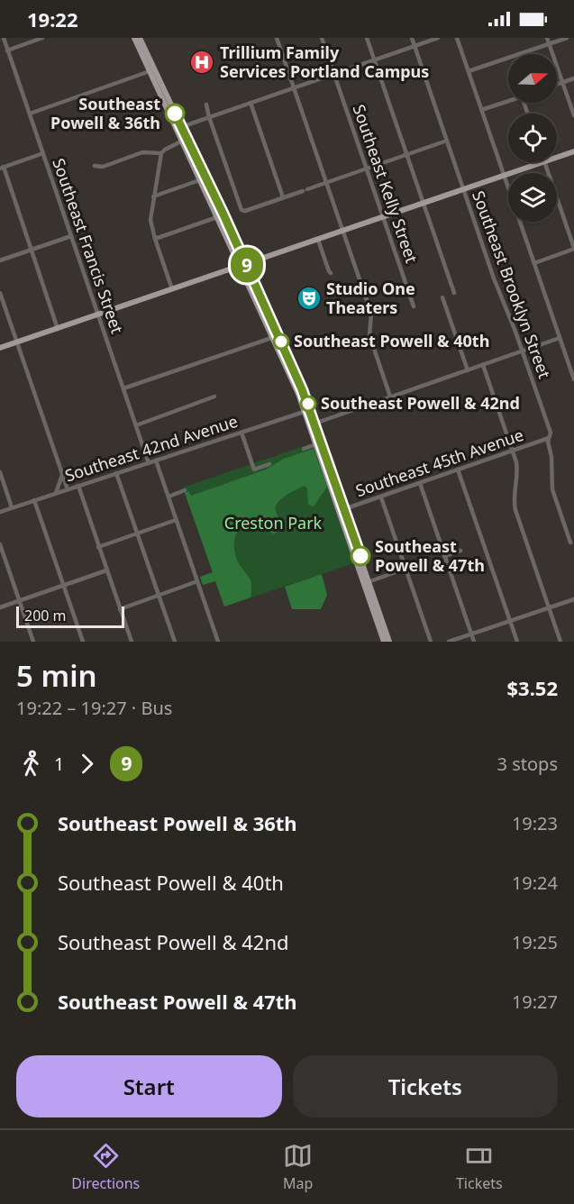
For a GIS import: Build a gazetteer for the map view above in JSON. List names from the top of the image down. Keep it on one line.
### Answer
{"streets":{"street":["Southeast Kelly Street","Southeast Francis Street","Southeast Brooklyn Street","Southeast 42nd Avenue","Southeast 45th Avenue"]},"crossings":[["Southeast Francis Street","Southeast 42nd Avenue"],["Southeast Brooklyn Street","Southeast 45th Avenue"]],"parks":["Creston Park"],"places":{"hospital":["Trillium Family Services Portland Campus"],"other":["Southeast Powell & 36th","Southeast Powell & 40th","Southeast Powell & 42nd","Southeast Powell & 47th"],"theatre":["Studio One Theaters"]},"lines":["bus line 9"],"scale_bar":"200 m","north":"right","page":{"status":"19:22","on_map":"9","scale":"200 m","heading":["5 min","19:22 – 19:27 · Bus","$3.52"],"legs":["1","9","3 stops"],"list":[{"name":"Southeast Powell & 36th","value":"19:23"},{"name":"Southeast Powell & 40th","value":"19:24"},{"name":"Southeast Powell & 42nd","value":"19:25"},{"name":"Southeast Powell & 47th","value":"19:27"}],"buttons":["Start","Tickets"],"tabs":["Directions","Map","Tickets"]}}
